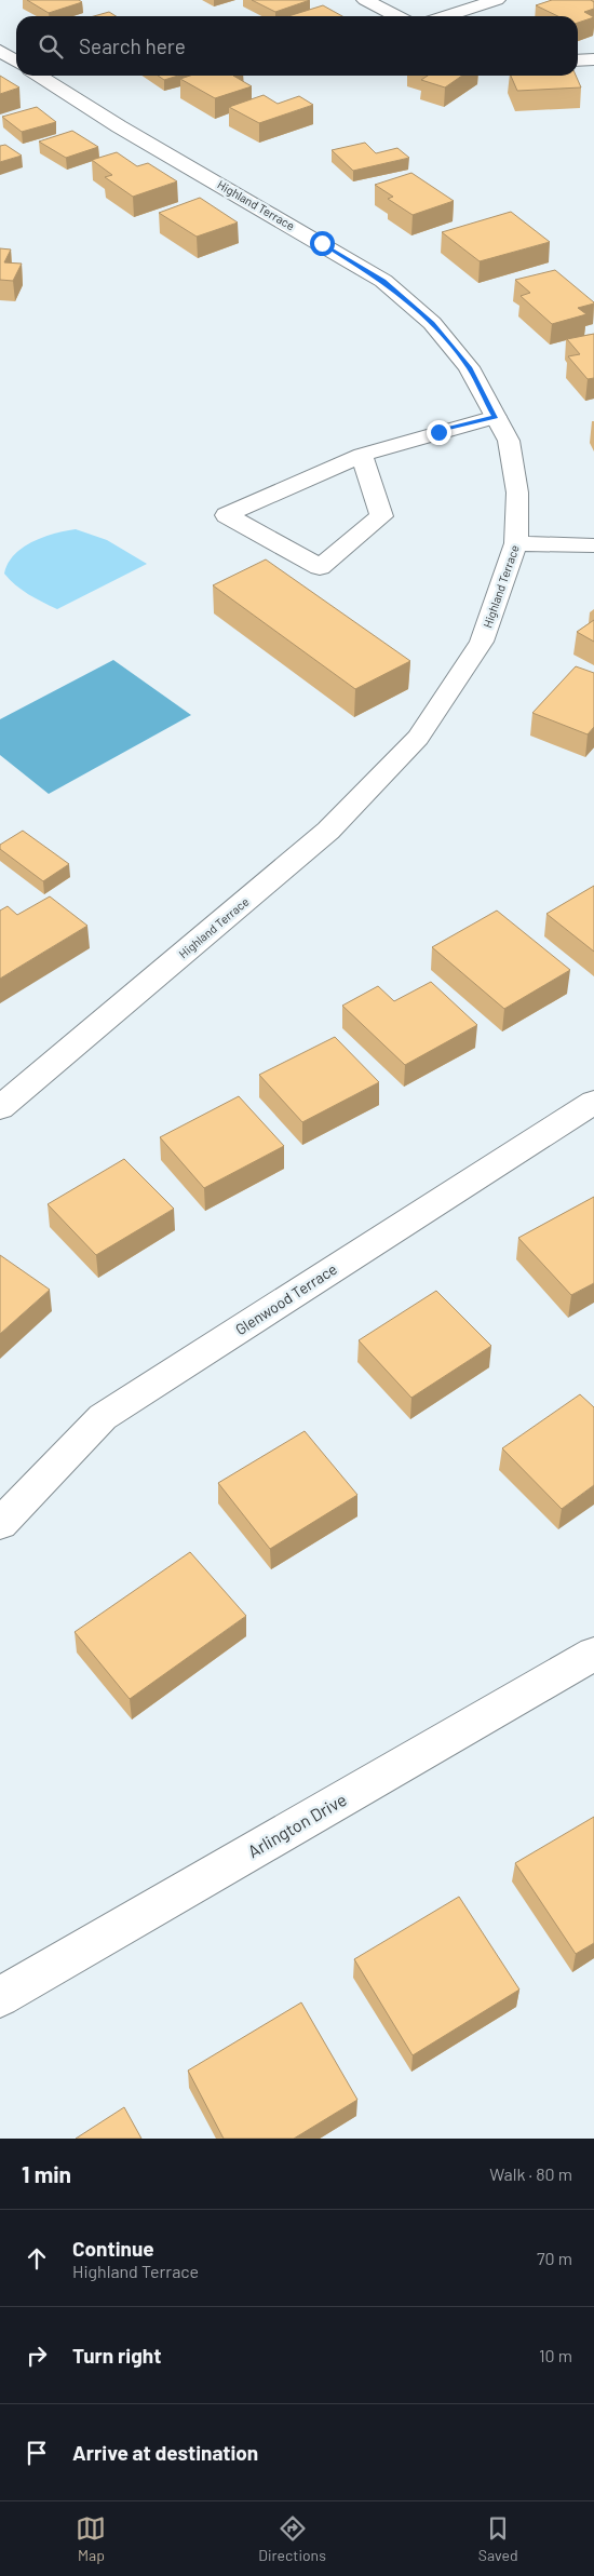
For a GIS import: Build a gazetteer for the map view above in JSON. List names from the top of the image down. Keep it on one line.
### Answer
{"streets":{"street":["Highland Terrace","Glenwood Terrace","Arlington Drive"]},"page":{"search":"Search here","heading":["1 min","Walk · 80 m"],"list":[["Continue","Highland Terrace","70 m"],["Turn right","10 m"],"Arrive at destination"],"nav":["Map","Directions","Saved"]}}
